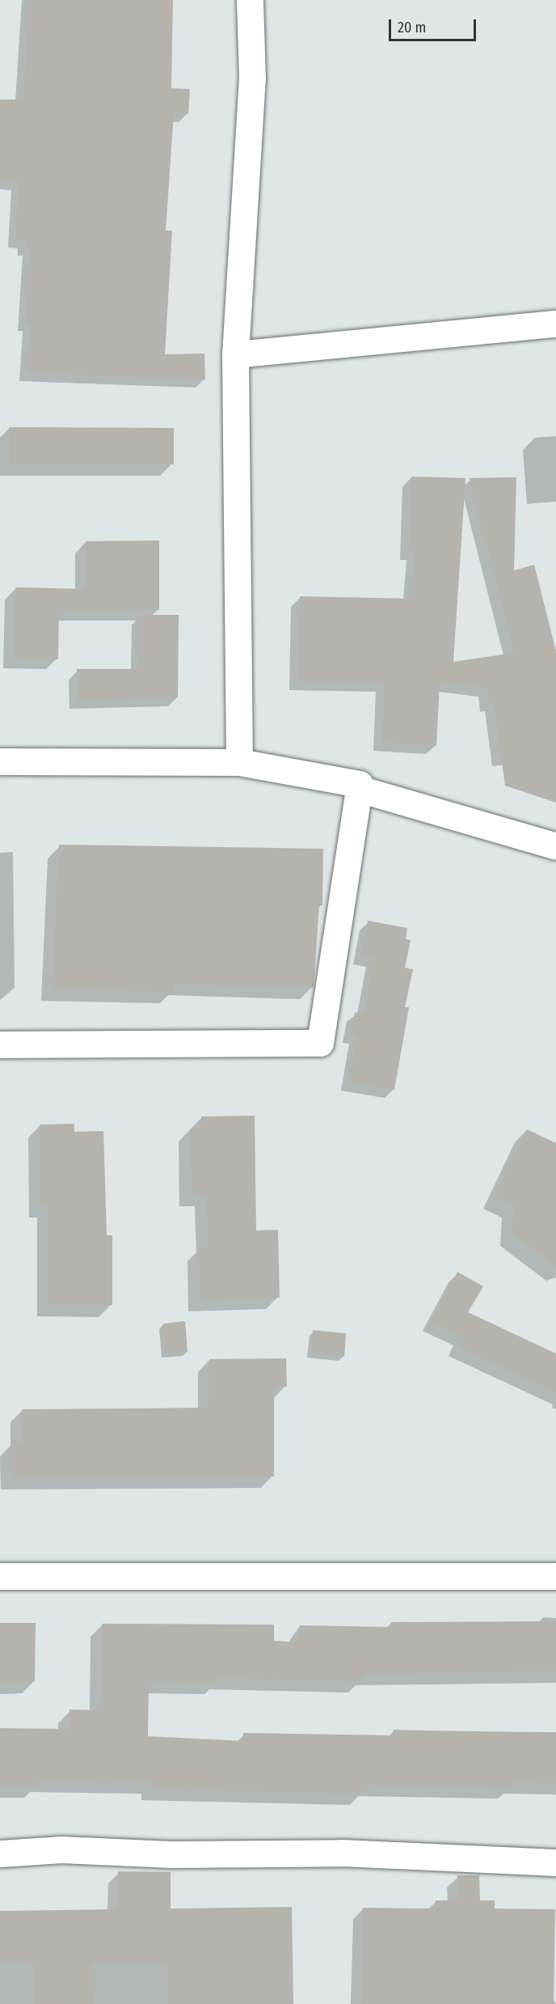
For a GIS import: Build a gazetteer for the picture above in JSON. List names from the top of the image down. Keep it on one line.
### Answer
{"scale_bar":"20 m"}
